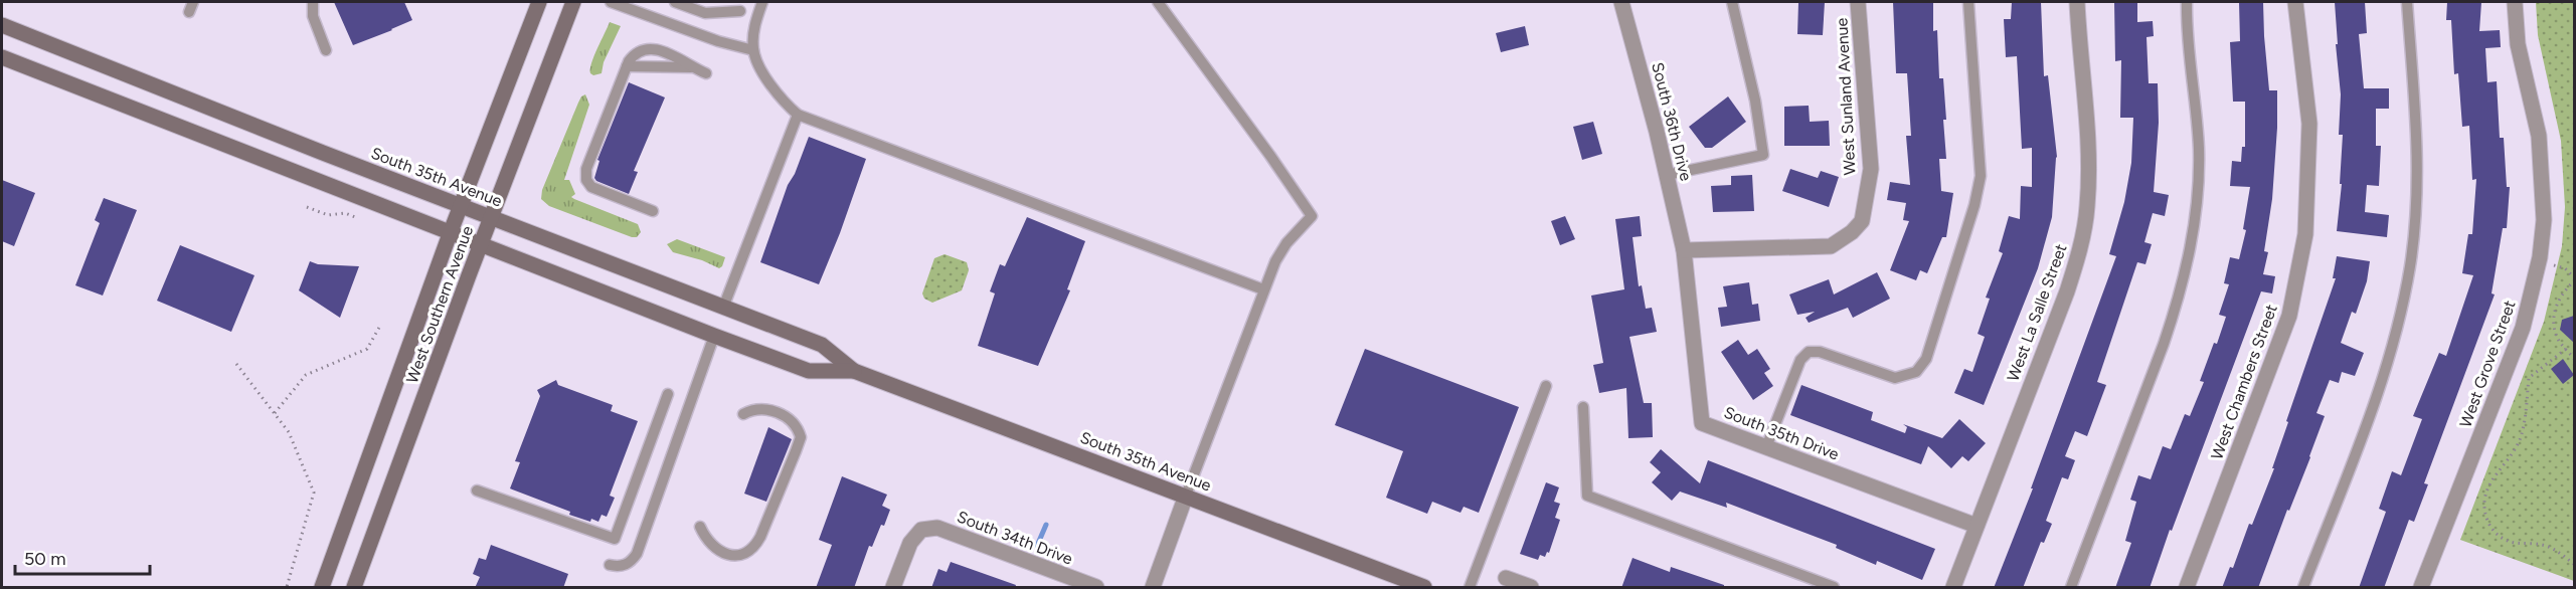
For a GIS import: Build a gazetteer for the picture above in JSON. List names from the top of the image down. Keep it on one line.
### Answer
{"streets":{"main road":["South 35th Avenue","West Southern Avenue"],"street":["West Sunland Avenue","South 36th Drive","West La Salle Street","West Grove Street","West Chambers Street","South 35th Drive","South 34th Drive"]},"crossings":[["West Sunland Avenue","South 36th Drive"],["West Sunland Avenue","South 35th Drive"],["South 36th Drive","South 35th Drive"],["South 35th Avenue","West Southern Avenue"],["West La Salle Street","South 35th Drive"]],"scale_bar":"50 m"}
